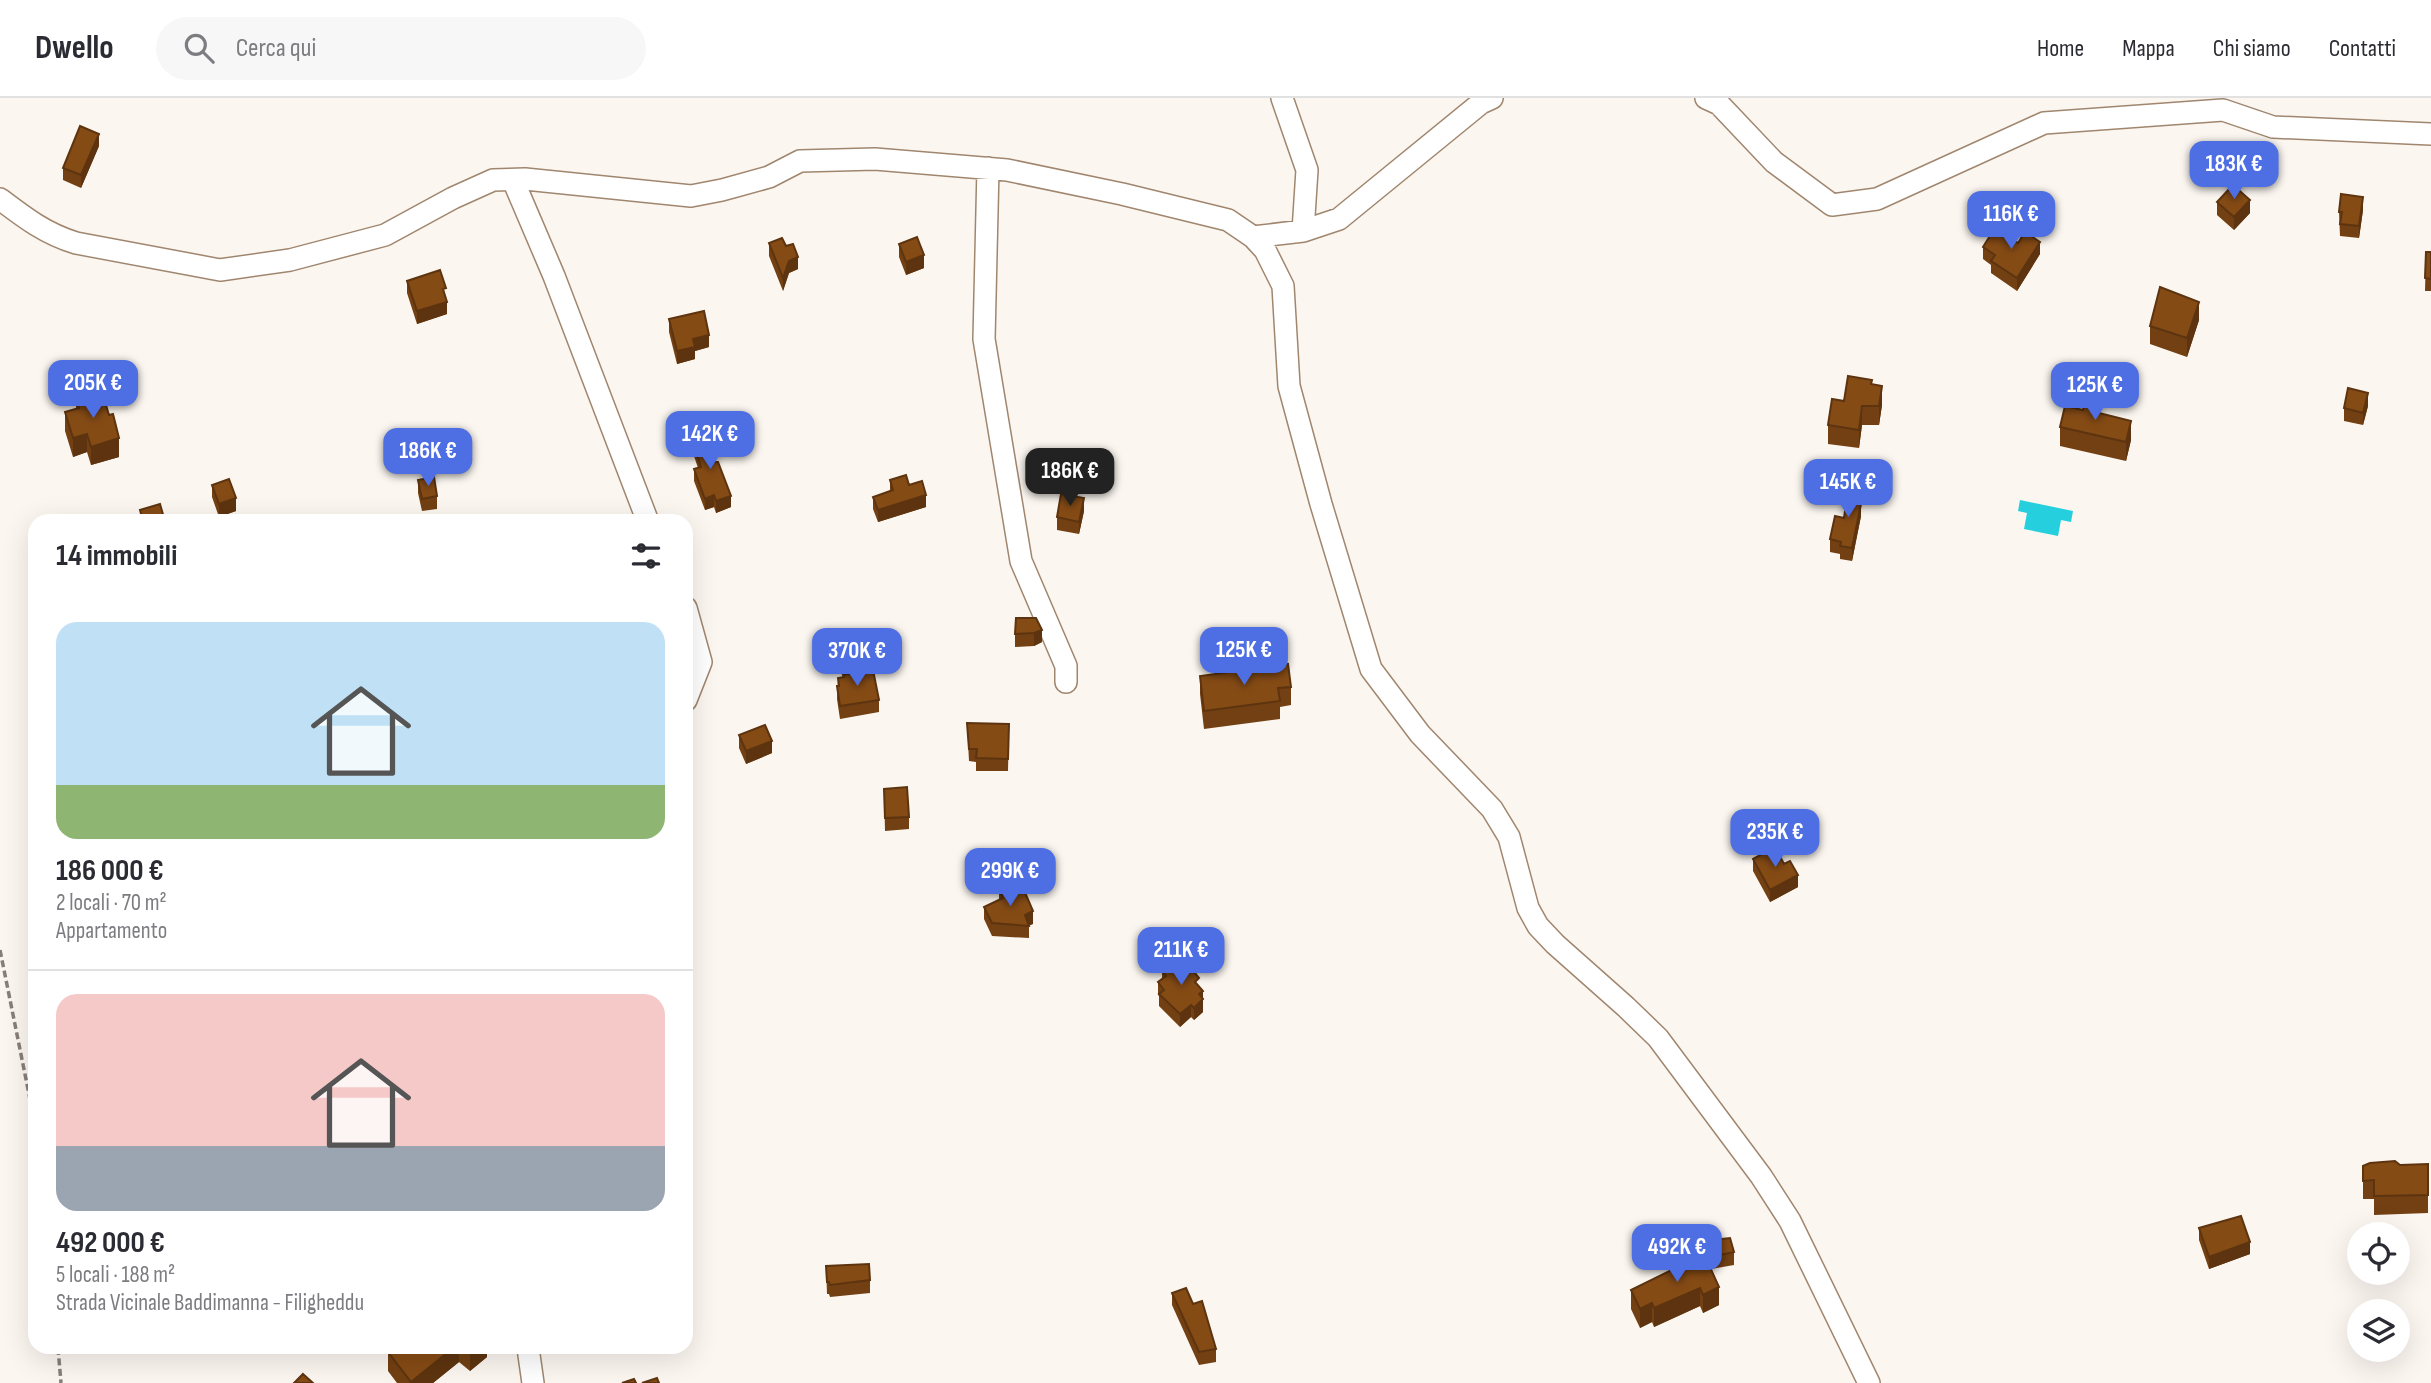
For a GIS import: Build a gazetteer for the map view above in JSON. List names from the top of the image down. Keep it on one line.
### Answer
{"page":{"header":"Dwello","search":"Cerca qui","nav":["Home","Mappa","Chi siamo","Contatti"],"price":["183K €","116K €","205K €","125K €","142K €","186K €","186K €","145K €","125K €","370K €","235K €","299K €","211K €","492K €"],"heading":"14 immobili","list":[{"name":"186 000 €","note":"2 locali · 70 m² · Appartamento"},{"name":"492 000 €","note":"5 locali · 188 m² · Strada Vicinale Baddimanna - Filigheddu"}]}}
